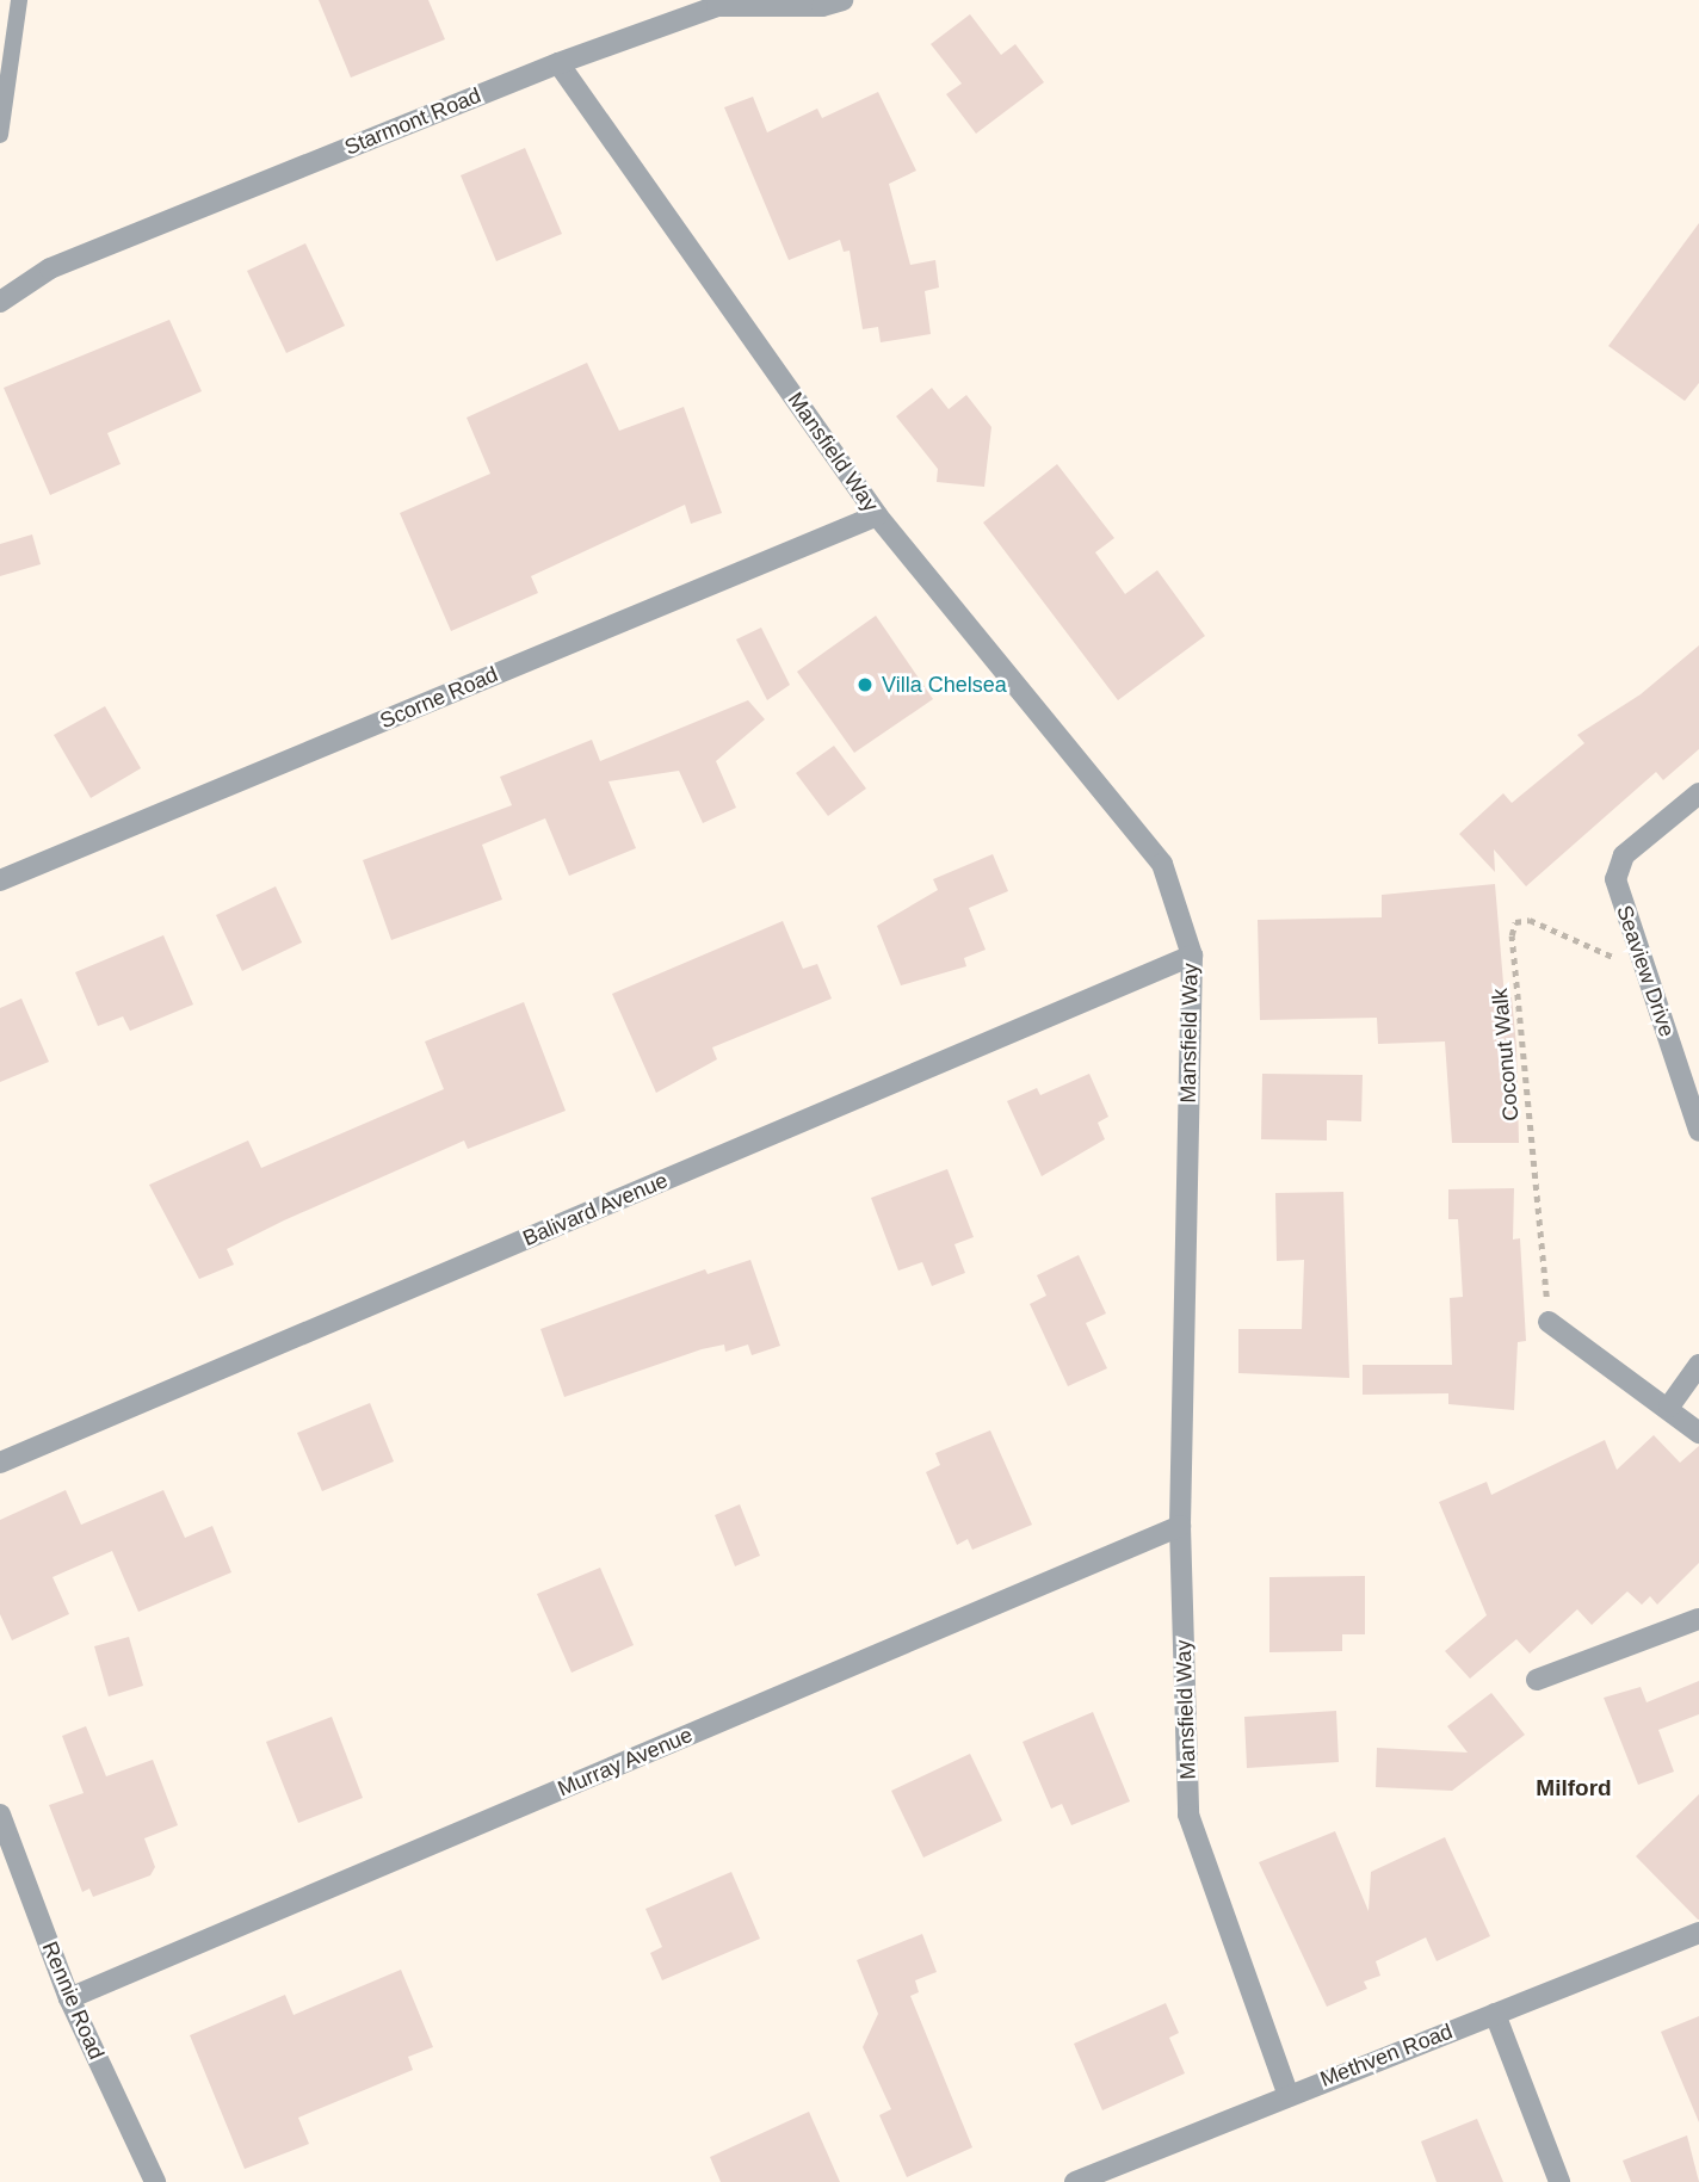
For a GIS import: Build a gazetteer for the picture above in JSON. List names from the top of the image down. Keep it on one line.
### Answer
{"streets":{"street":["Starmont Road","Mansfield Way","Scorne Road","Seaview Drive","Balivard Avenue","Murray Avenue","Rennie Road","Methven Road"],"path":["Coconut Walk"]},"crossings":[["Starmont Road","Mansfield Way"],["Mansfield Way","Scorne Road"],["Mansfield Way","Balivard Avenue"],["Mansfield Way","Murray Avenue"],["Mansfield Way","Methven Road"],["Seaview Drive","Coconut Walk"],["Murray Avenue","Rennie Road"]],"districts":["Milford"],"places":["Villa Chelsea"]}
